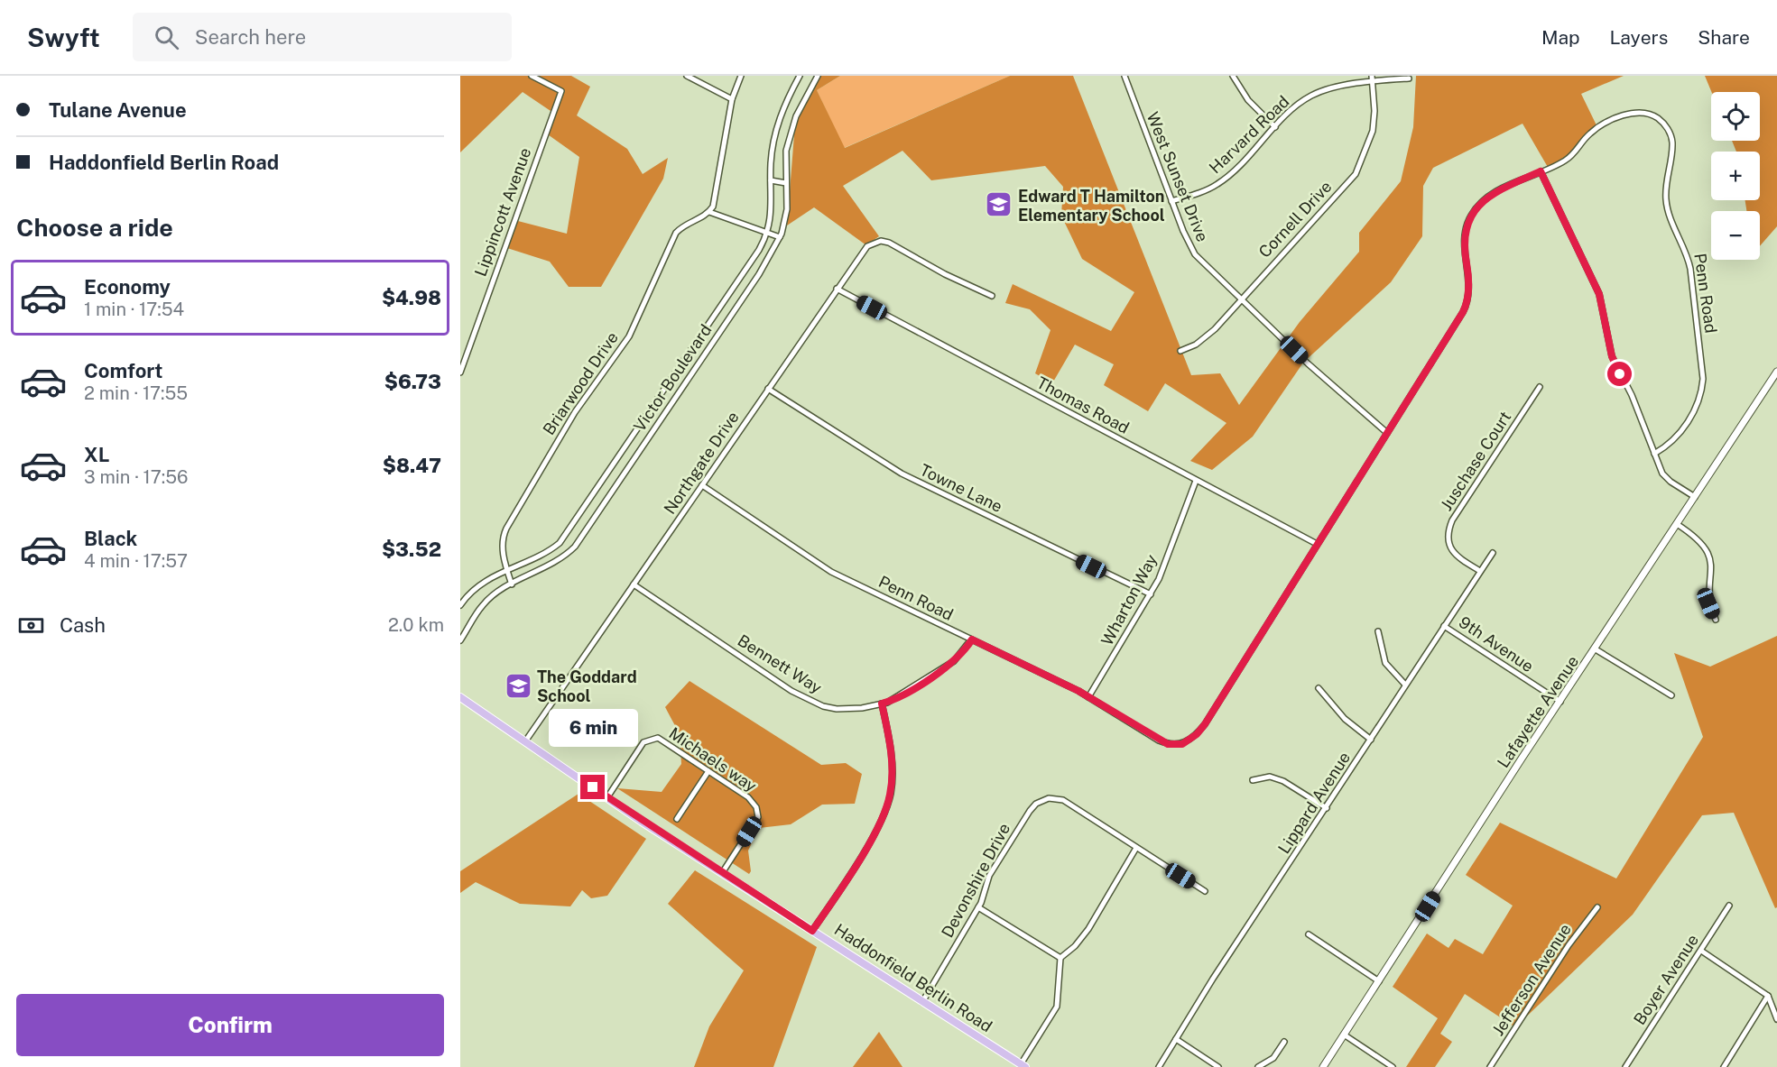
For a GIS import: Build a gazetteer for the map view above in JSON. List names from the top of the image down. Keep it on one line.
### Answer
{"streets":{"main road":["Haddonfield Berlin Road"],"street":["Harvard Road","West Sunset Drive","Lippincott Avenue","Cornell Drive","Penn Road","Victor Boulevard","Briarwood Drive","Thomas Road","Juschase Court","Northgate Drive","Towne Lane","Wharton Way","9th Avenue","Bennett Way","Lafayette Avenue","Michaels way","Lippard Avenue","Devonshire Drive","Jefferson Avenue","Boyer Avenue"]},"crossings":[["Harvard Road","West Sunset Drive"],["Harvard Road","Cornell Drive"],["West Sunset Drive","Cornell Drive"],["West Sunset Drive","Penn Road"],["Penn Road","Thomas Road"],["Penn Road","Northgate Drive"],["Penn Road","Wharton Way"],["Penn Road","Bennett Way"],["Victor Boulevard","Briarwood Drive"],["Thomas Road","Northgate Drive"],["Thomas Road","Wharton Way"],["Juschase Court","Lippard Avenue"],["Northgate Drive","Towne Lane"],["Northgate Drive","Bennett Way"],["Northgate Drive","Haddonfield Berlin Road"],["Towne Lane","Wharton Way"],["9th Avenue","Lafayette Avenue"],["9th Avenue","Lippard Avenue"],["Michaels way","Haddonfield Berlin Road"],["Devonshire Drive","Haddonfield Berlin Road"]],"places":{"school or university":["Edward T Hamilton Elementary School","The Goddard School"]},"page":{"header":"Swyft","search":"Search here","nav":["Map","Layers","Share"],"banner":["Tulane Avenue","Haddonfield Berlin Road"],"map_buttons":["+","−"],"heading":"Choose a ride","list":[{"name":"Economy","note":"1 min · 17:54","value":"$4.98"},{"name":"Comfort","note":"2 min · 17:55","value":"$6.73"},{"name":"XL","note":"3 min · 17:56","value":"$8.47"},{"name":"Black","note":"4 min · 17:57","value":"$3.52"}],"pay":["Cash","2.0 km"],"bubble":"6 min","buttons":"Confirm"}}
